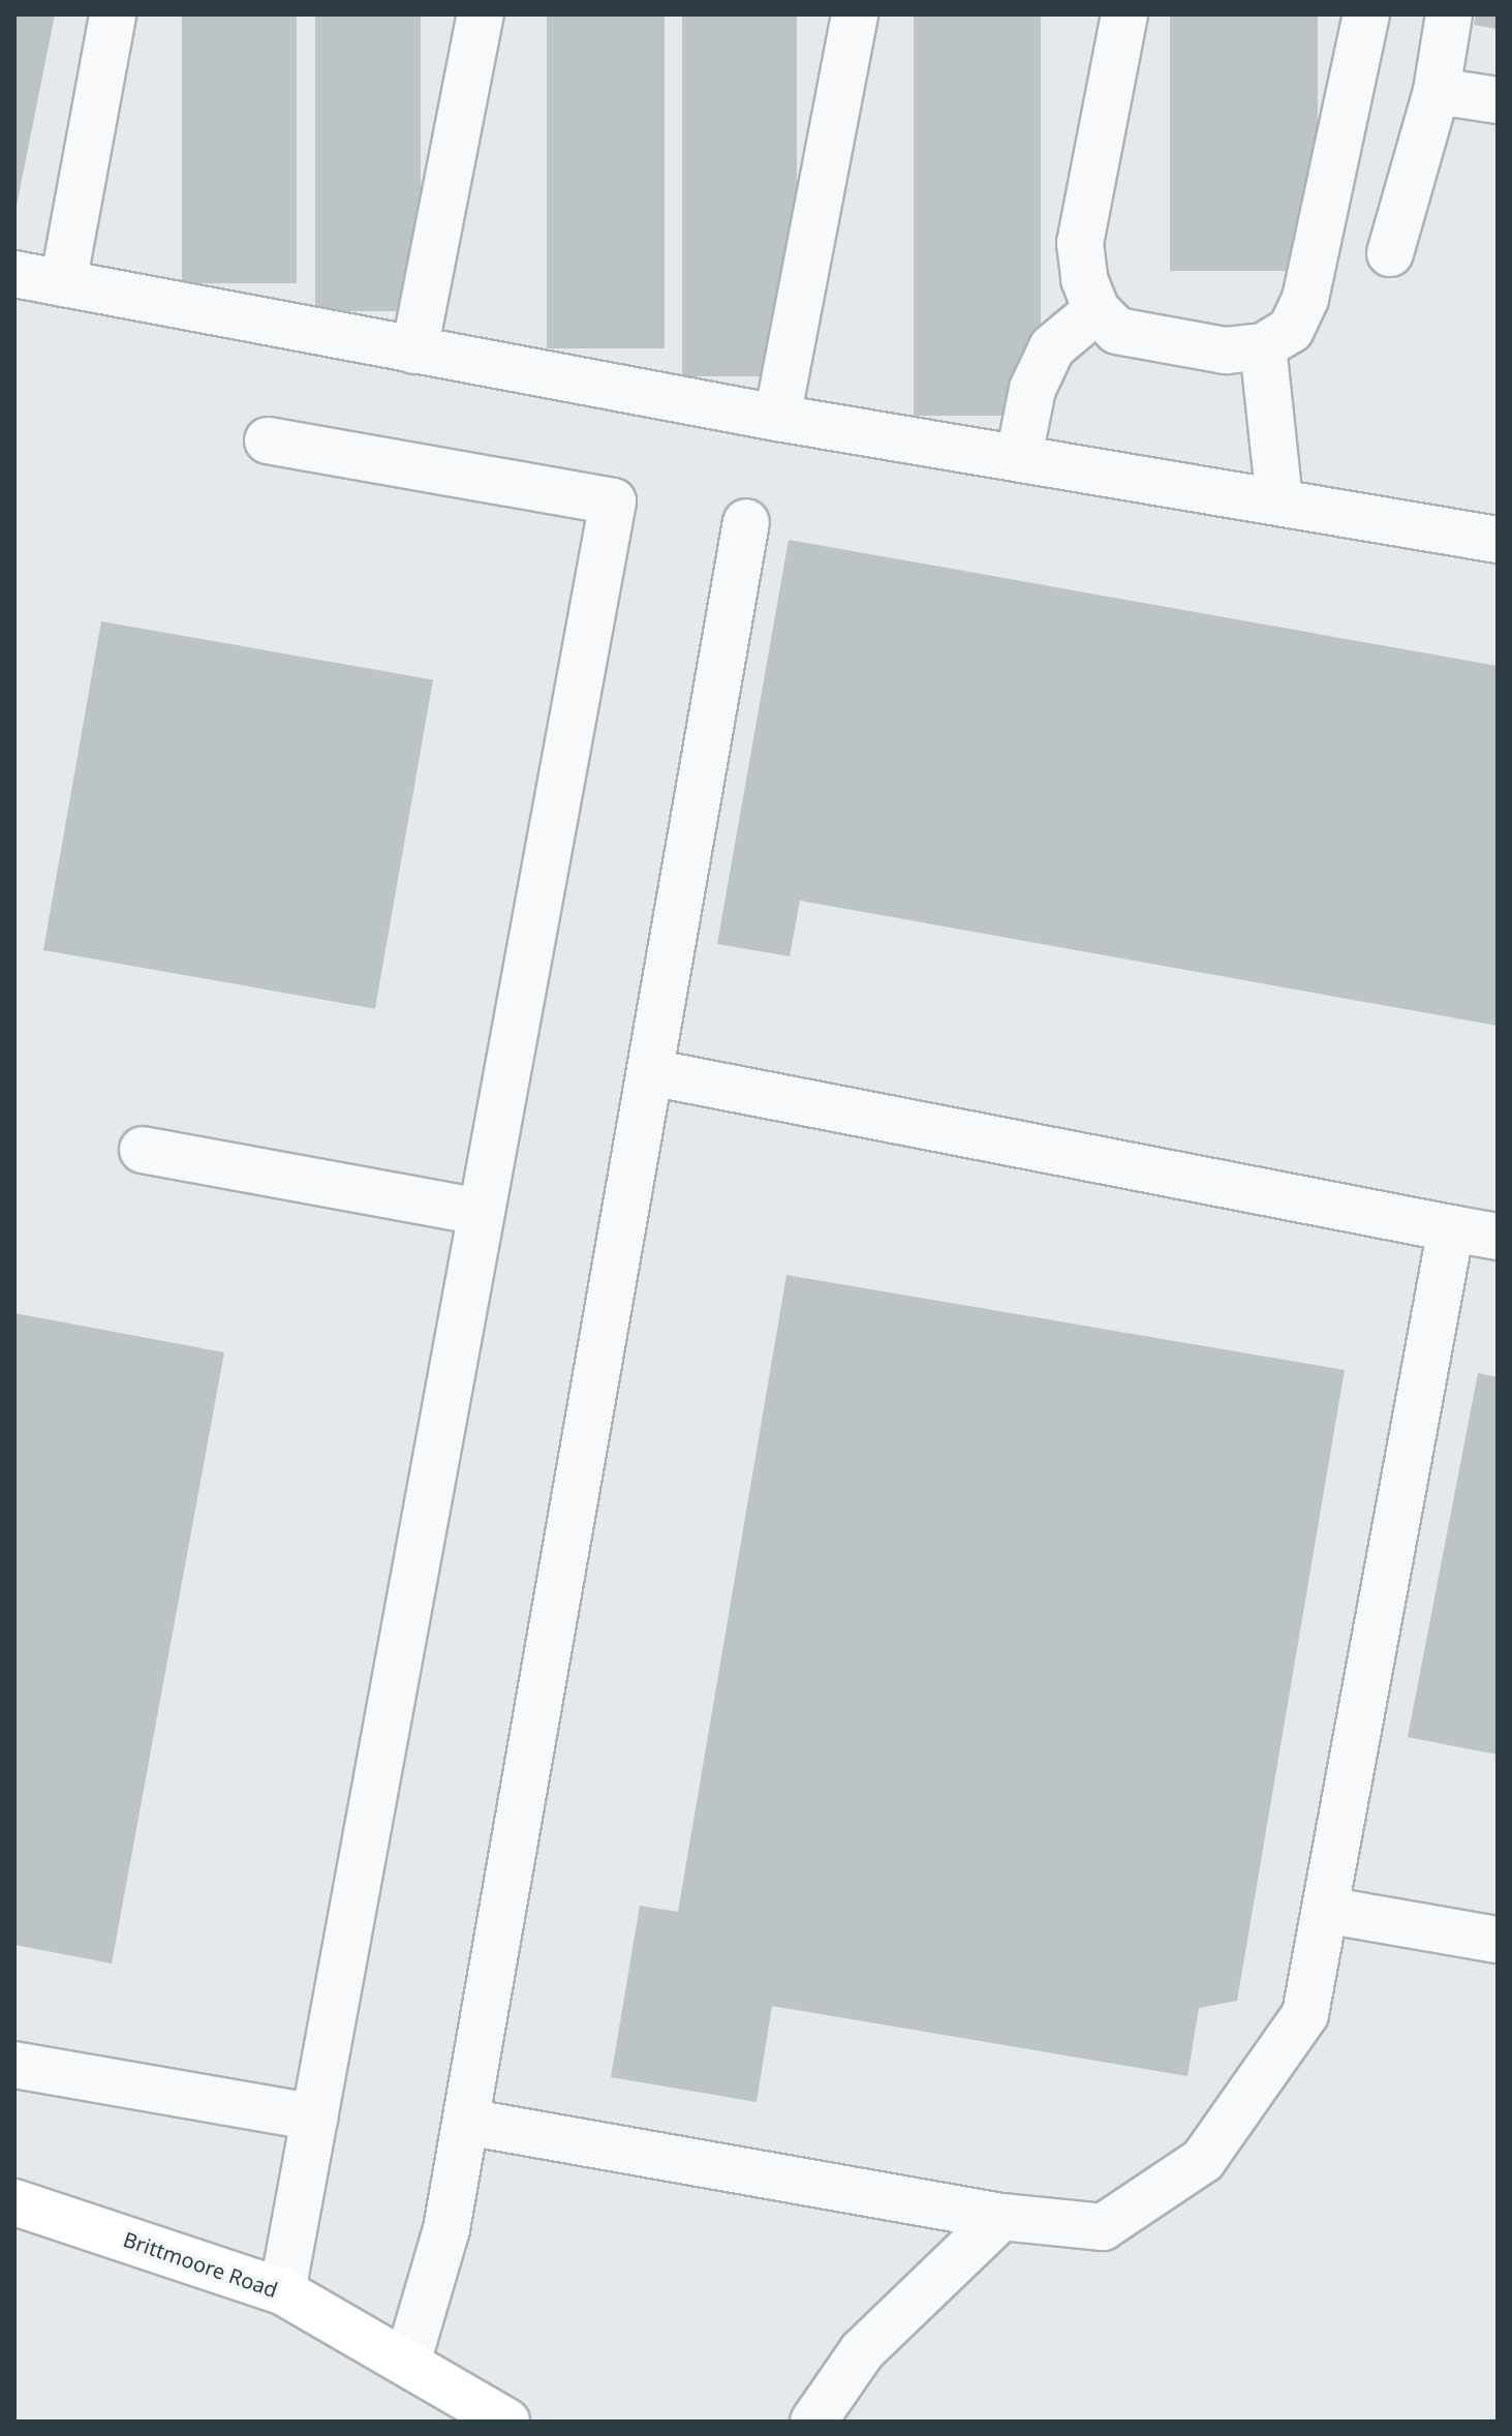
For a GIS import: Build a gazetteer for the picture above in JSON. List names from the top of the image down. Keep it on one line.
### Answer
{"streets":{"main road":["Brittmoore Road"]}}
